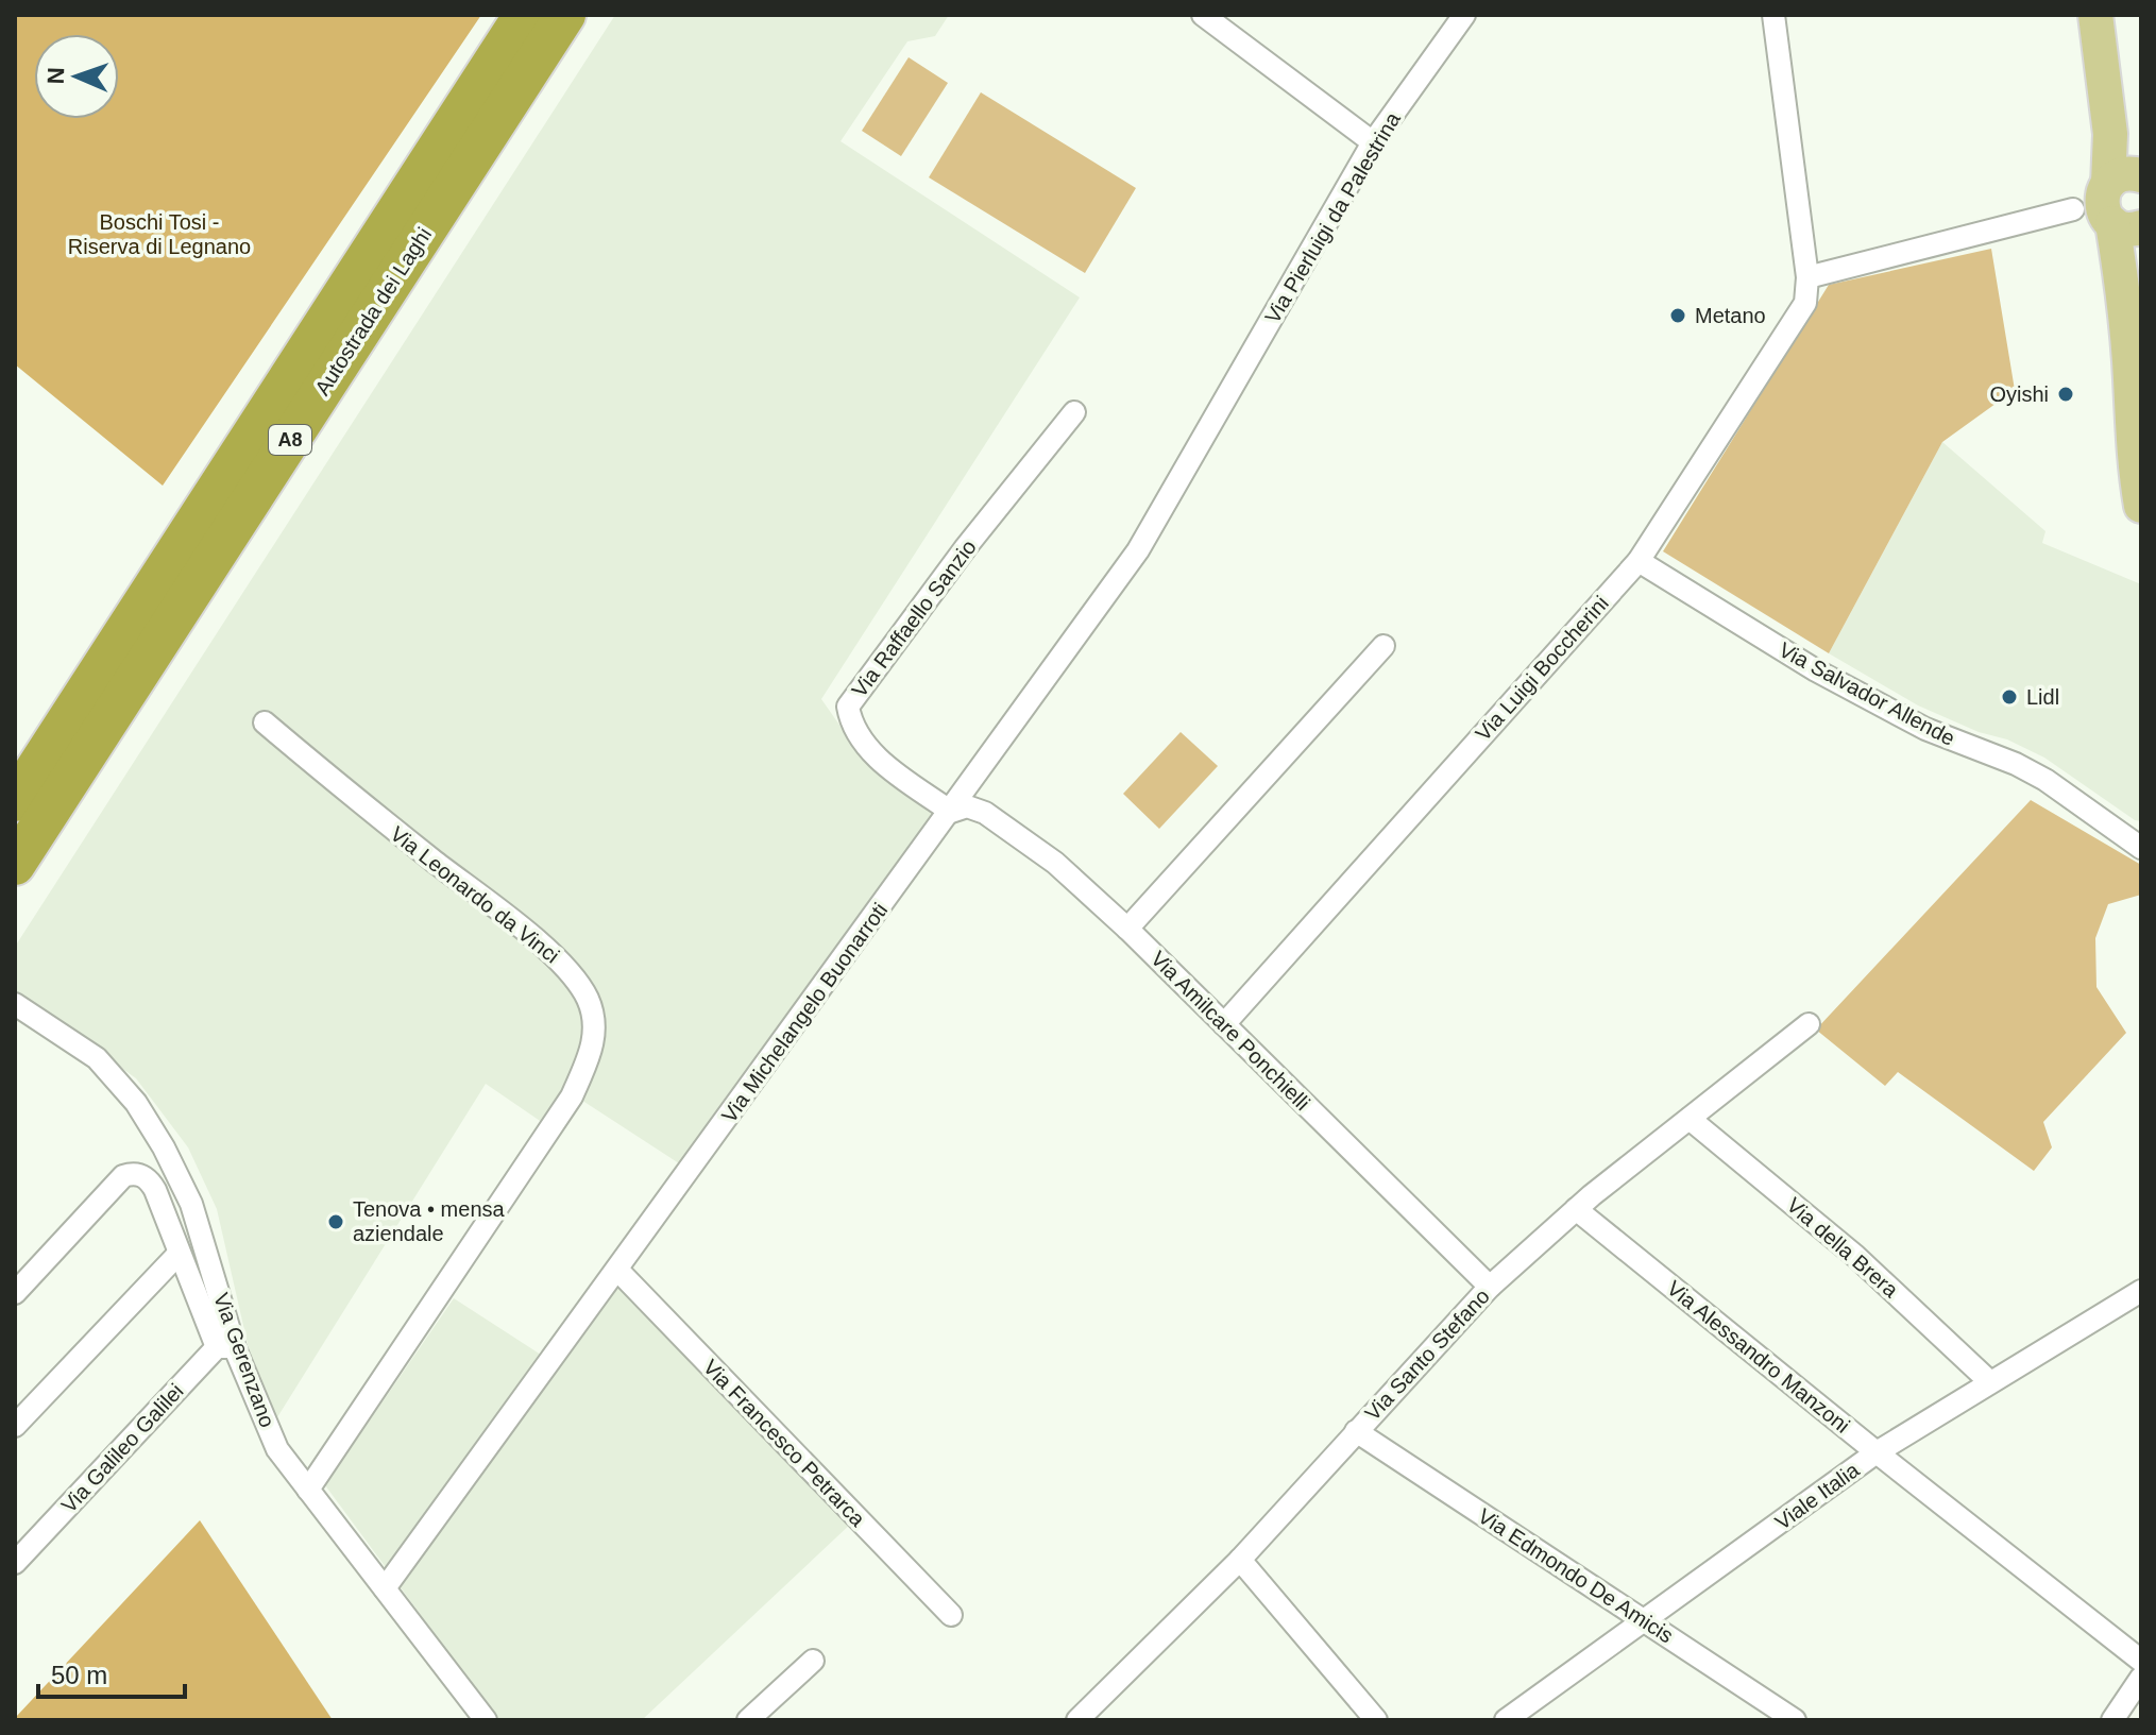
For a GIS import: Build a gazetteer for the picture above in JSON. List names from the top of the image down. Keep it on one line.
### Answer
{"streets":{"highway":["Autostrada dei Laghi","A8"],"street":["Via Pierluigi da Palestrina","Via Raffaello Sanzio","Via Luigi Boccherini","Via Salvador Allende","Via Leonardo da Vinci","Via Michelangelo Buonarroti","Via Amilcare Ponchielli","Via della Brera","Via Santo Stefano","Via Alessandro Manzoni","Via Gerenzano","Via Francesco Petrarca","Via Galileo Galilei","Viale Italia","Via Edmondo De Amicis"]},"crossings":[["Via Pierluigi da Palestrina","Via Michelangelo Buonarroti"],["Via Raffaello Sanzio","Via Michelangelo Buonarroti"],["Via Raffaello Sanzio","Via Amilcare Ponchielli"],["Via Luigi Boccherini","Via Salvador Allende"],["Via Luigi Boccherini","Via Amilcare Ponchielli"],["Via Leonardo da Vinci","Via Gerenzano"],["Via Michelangelo Buonarroti","Via Amilcare Ponchielli"],["Via Michelangelo Buonarroti","Via Gerenzano"],["Via Michelangelo Buonarroti","Via Francesco Petrarca"],["Via Amilcare Ponchielli","Via Santo Stefano"],["Via della Brera","Via Santo Stefano"],["Via della Brera","Viale Italia"],["Via Santo Stefano","Via Alessandro Manzoni"],["Via Santo Stefano","Via Edmondo De Amicis"],["Via Alessandro Manzoni","Viale Italia"],["Via Gerenzano","Via Galileo Galilei"],["Viale Italia","Via Edmondo De Amicis"]],"parks":["Boschi Tosi - Riserva di Legnano"],"places":["Metano","Oyishi","Lidl","Tenova • mensa aziendale"],"scale_bar":"50 m","north":"left"}
